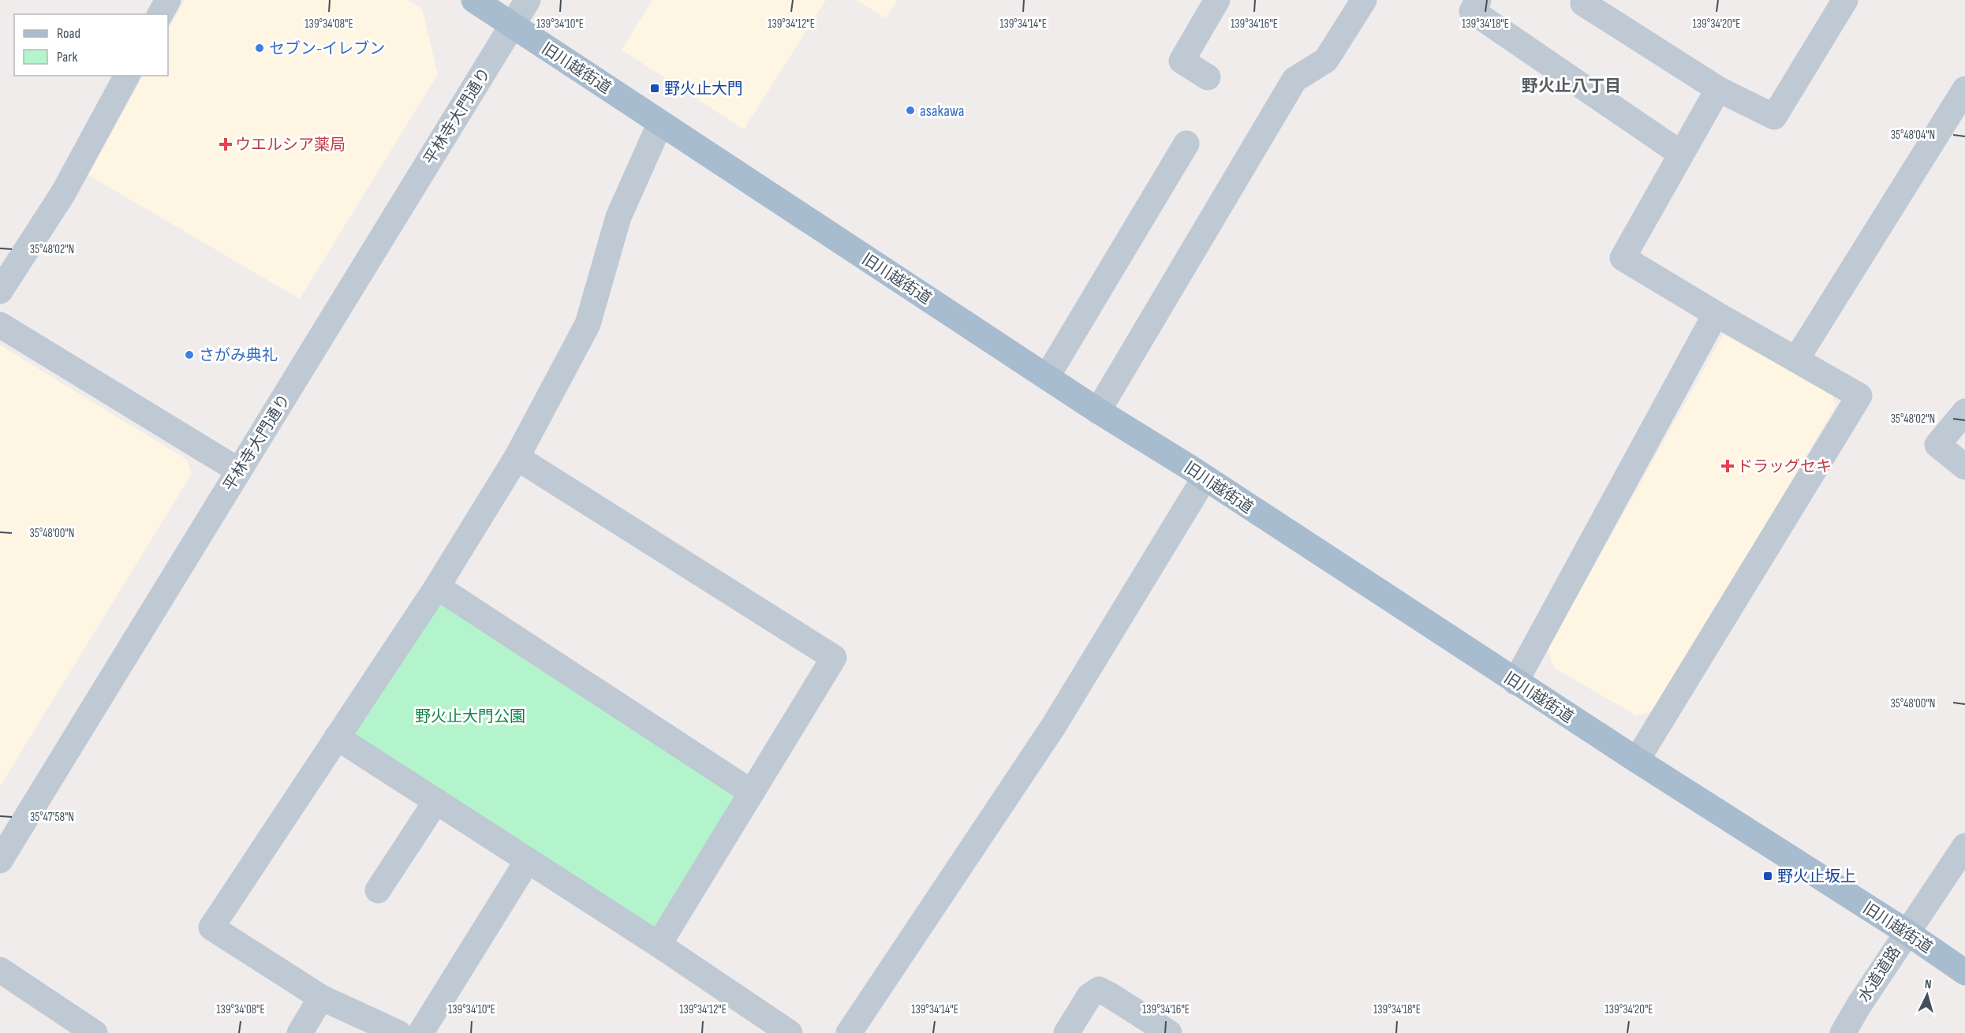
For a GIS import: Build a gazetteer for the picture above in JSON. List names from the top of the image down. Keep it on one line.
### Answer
{"streets":{"main road":["旧川越街道"],"street":["平林寺大門通り","水道道路"]},"crossings":[["旧川越街道","平林寺大門通り"],["旧川越街道","水道道路"]],"districts":["野火止八丁目"],"parks":["野火止大門公園"],"places":{"other":["セブン-イレブン","asakawa","さがみ典礼"],"transit":["野火止大門","野火止坂上"],"health":["ウエルシア薬局","ドラッグセキ"]},"legend":["Road","Park"],"north":"top","coordinates":["139°34'08\"E","139°34'10\"E","139°34'12\"E","139°34'14\"E","139°34'16\"E","139°34'18\"E","139°34'20\"E","35°48'04\"N","35°48'02\"N","35°48'00\"N","35°47'58\"N"]}
